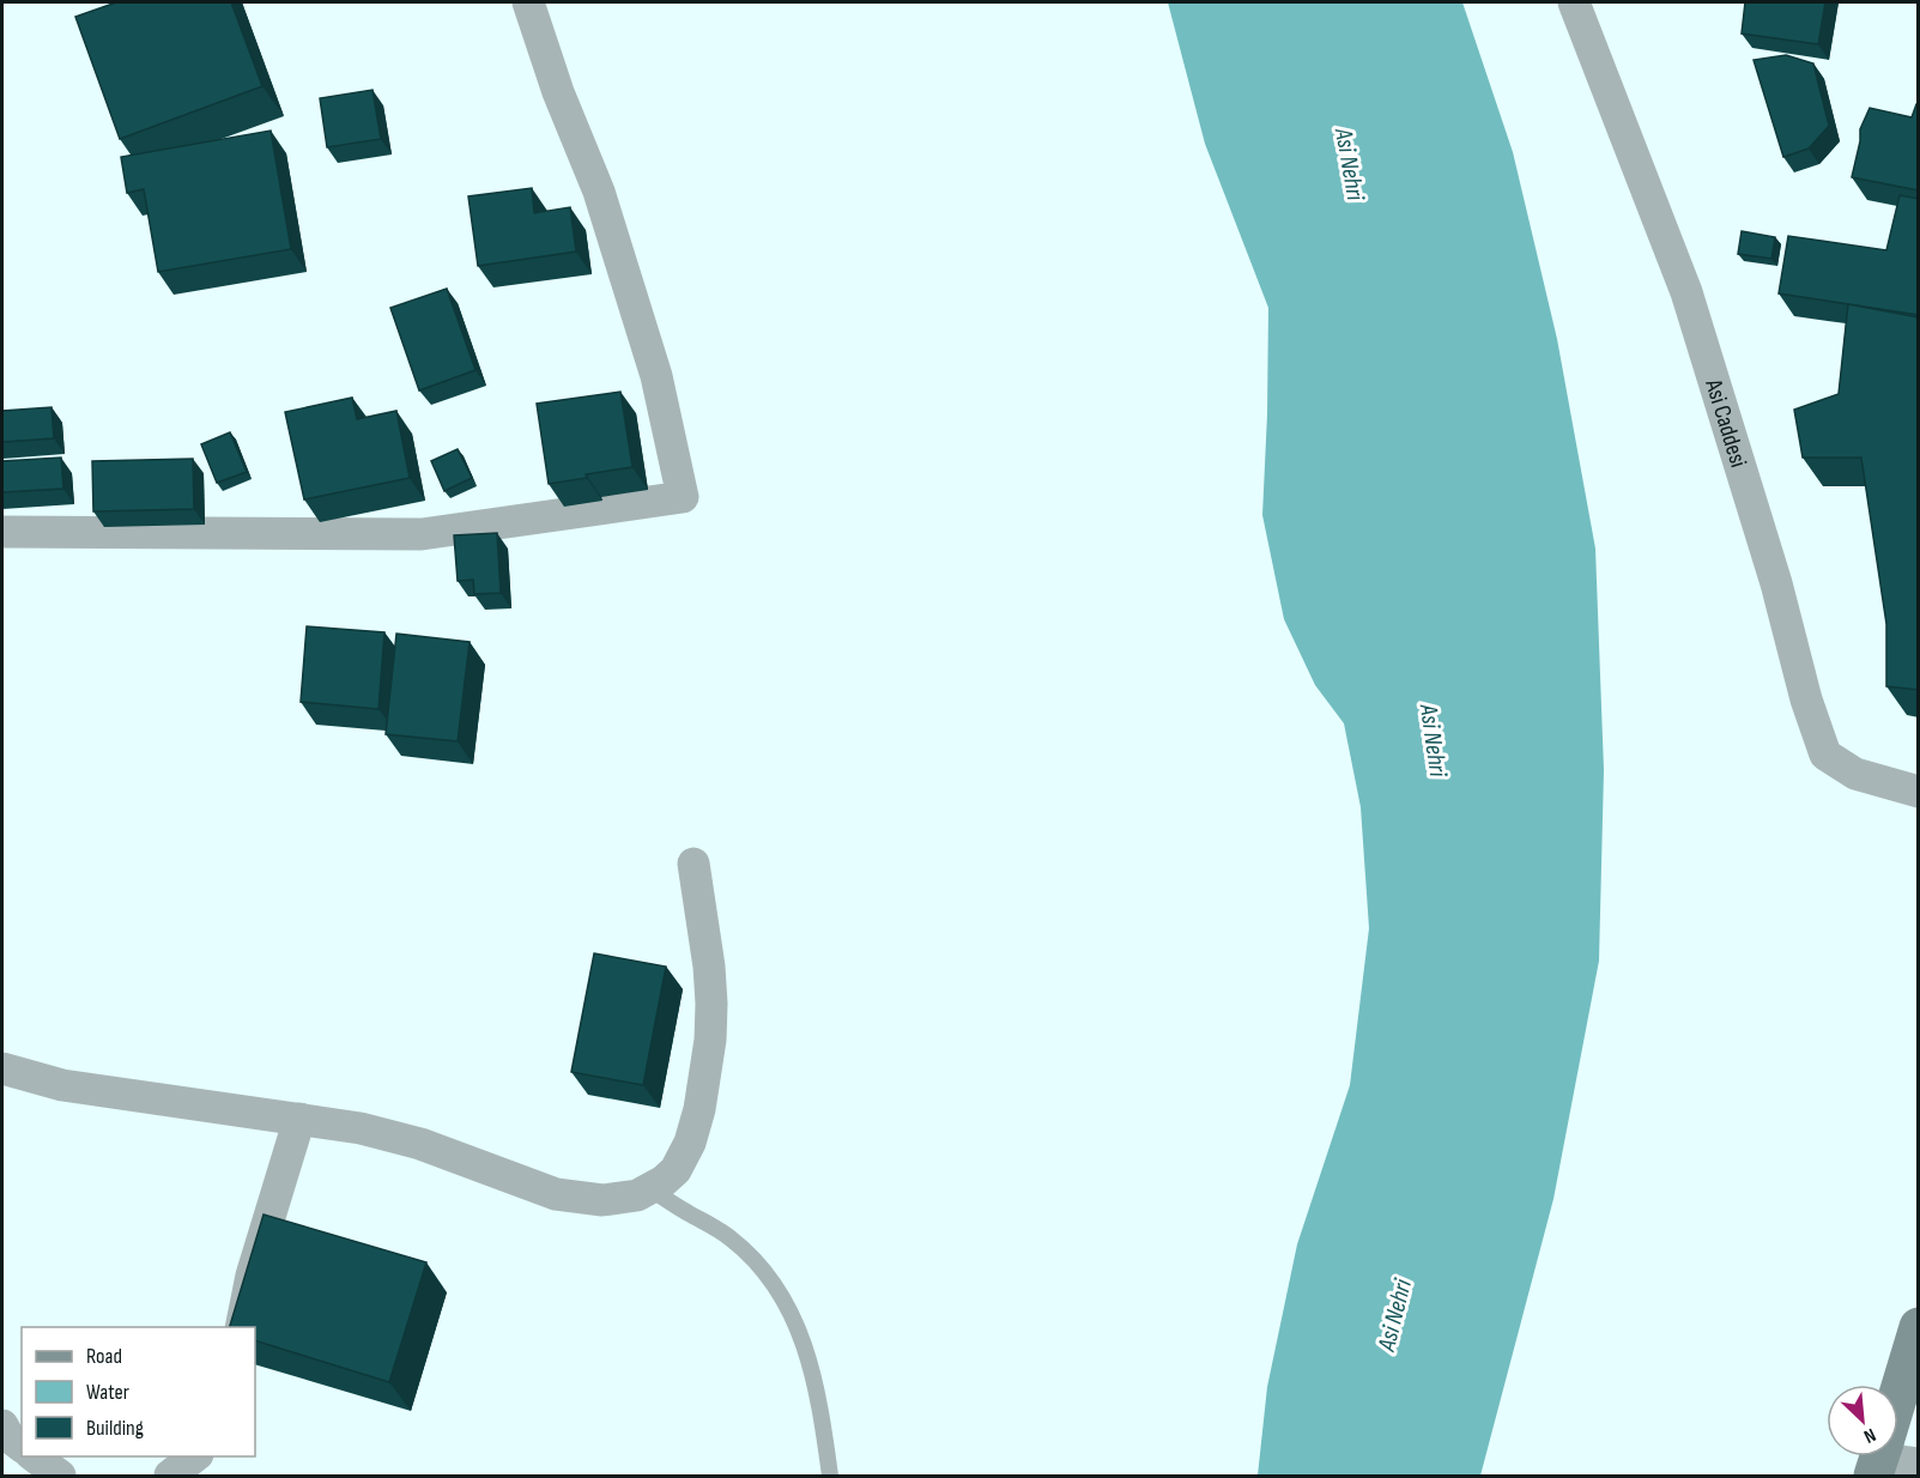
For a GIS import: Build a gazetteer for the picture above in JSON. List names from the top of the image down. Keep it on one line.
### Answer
{"streets":{"street":["Asi Caddesi"]},"water":["Asi Nehri"],"legend":["Road","Water","Building"],"north":"bottom right"}
